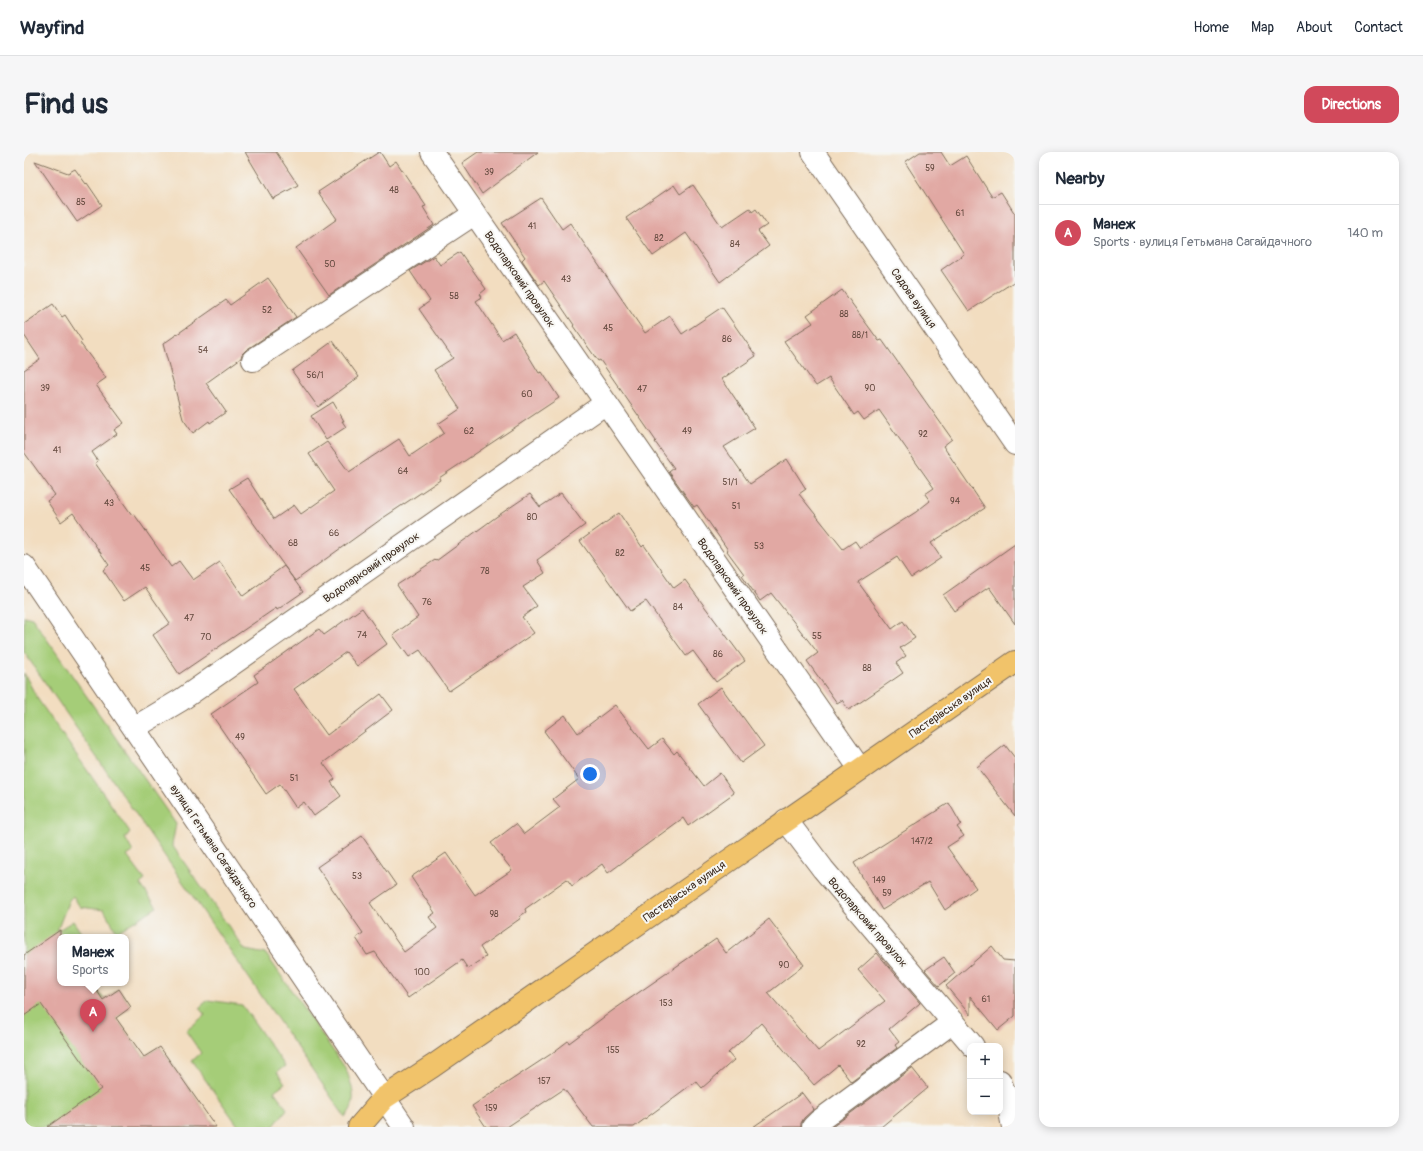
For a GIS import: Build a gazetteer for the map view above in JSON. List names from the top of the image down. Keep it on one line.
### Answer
{"streets":{"main road":["Пастерівська вулиця"],"street":["Водопарковий провулок","Садова вулиця","вулиця Гетьмана Сагайдачного"]},"crossings":[["Водопарковий провулок","Пастерівська вулиця"],["Водопарковий провулок","вулиця Гетьмана Сагайдачного"],["Пастерівська вулиця","вулиця Гетьмана Сагайдачного"]],"house_numbers":["59","39","48","85","61","41","82","84","50","43","58","52","88","45","88/1","86","54","56/1","39","90","47","60","62","49","92","41","64","51/1","94","43","51","80","66","68","53","82","45","78","76","84","47","74","55","70","86","88","49","51","147/2","53","149","59","98","90","100","61","153","92","155","157","159"],"page":{"header":"Wayfind","nav":["Home","Map","About","Contact"],"buttons":"Directions","title":"Find us","heading":"Nearby","list":[{"mark":"A","name":"Манеж","note":"Sports · вулиця Гетьмана Сагайдачного","value":"140 m"}],"popup":["Манеж","Sports"],"pins":"A","map_buttons":["+","−"]}}
